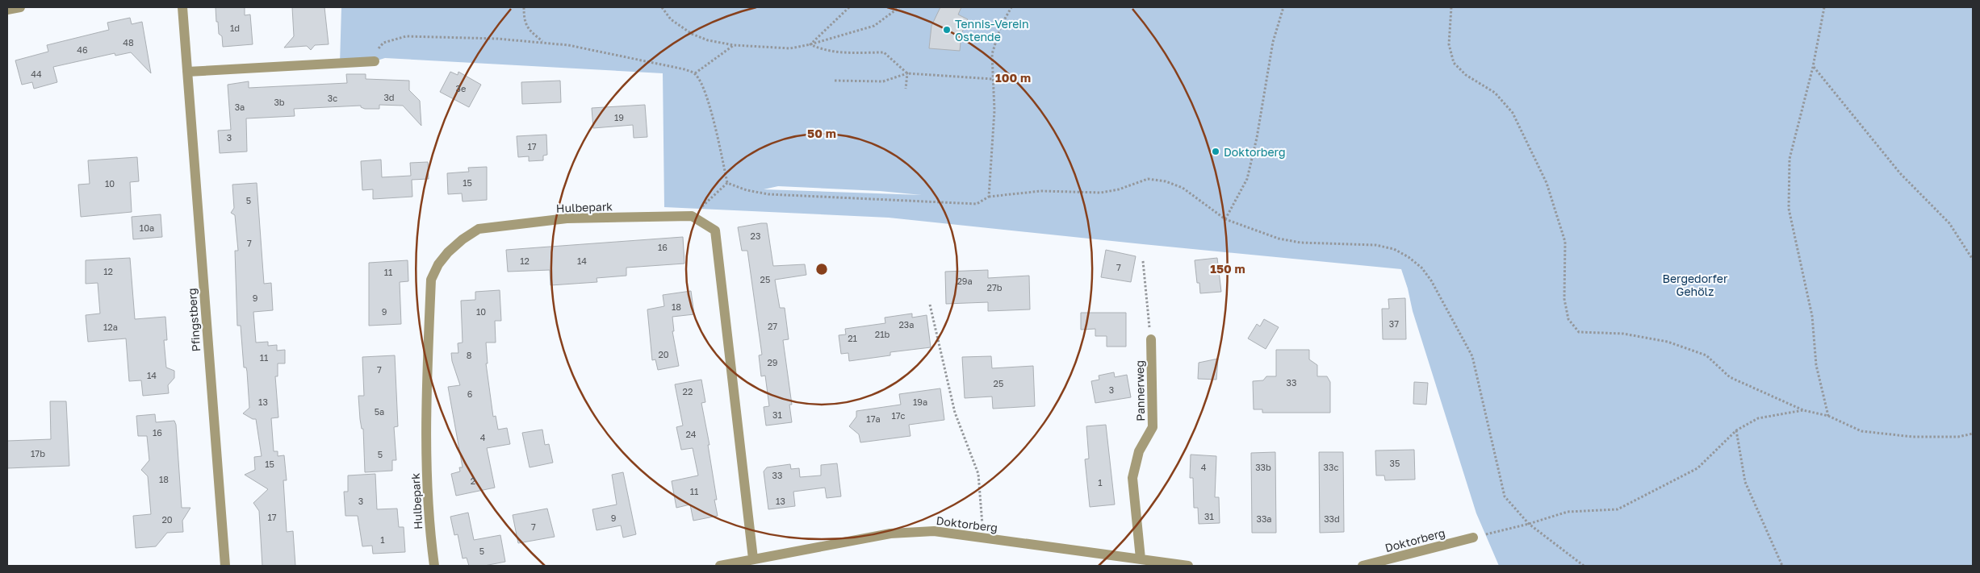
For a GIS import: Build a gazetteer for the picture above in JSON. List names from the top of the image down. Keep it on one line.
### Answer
{"streets":{"street":["Hulbepark","Pfingstberg","Pannerweg","Doktorberg"]},"crossings":[["Pannerweg","Doktorberg"]],"parks":["Bergedorfer Gehölz"],"places":["Tennis-Verein Ostende","Doktorberg"],"house_numbers":["1d","48","46","44","3e","3d","3c","3b","3a","19","3","17","15","10","5","10a","23","7","16","12","14","7","12","11","25","29a","27b","9","18","9","10","37","23a","27","12a","21b","21","20","8","11","29","7","14","33","25","3","22","6","13","19a","5a","31","17c","17a","16","24","4","17b","5","35","15","4","33b","33c","33","18","2","1","11","3","13","31","17","9","33a","33d","20","7","1","5"],"rings":["100 m","50 m","150 m"]}
